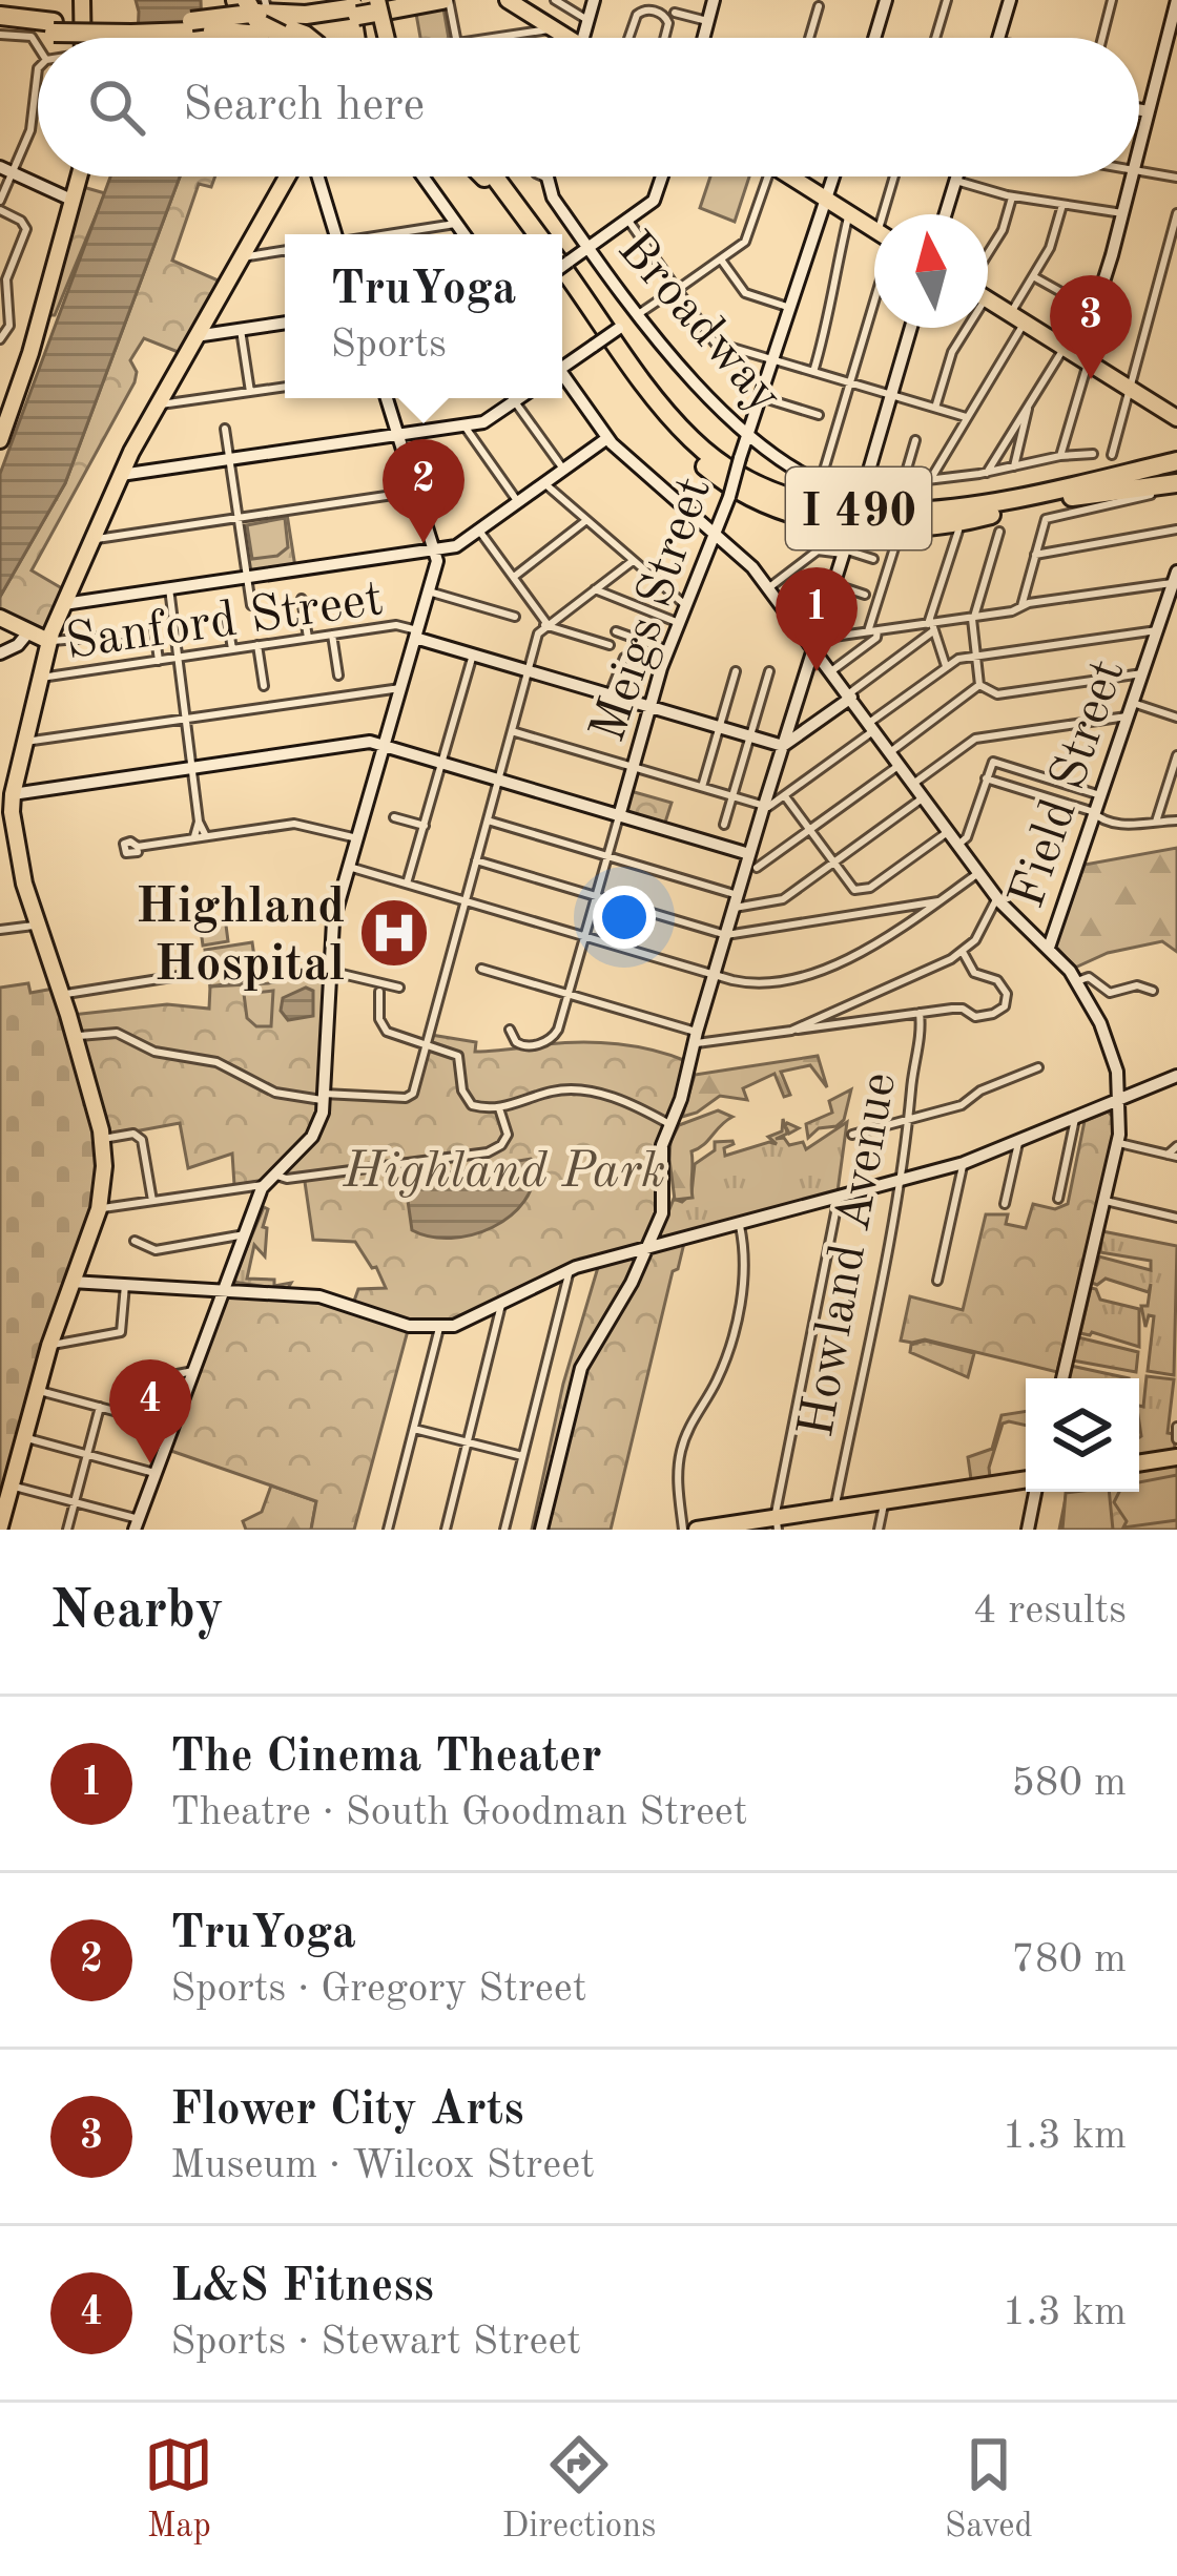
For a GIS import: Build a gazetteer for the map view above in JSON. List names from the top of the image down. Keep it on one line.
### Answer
{"streets":{"highway":["I 490"],"street":["Broadway","Meigs Street","Sanford Street","Field Street","Howland Avenue"]},"crossings":[["Broadway","Meigs Street"]],"parks":["Highland Park"],"places":{"hospital":["Highland Hospital"]},"north":"top","page":{"search":"Search here","popup":["TruYoga","Sports"],"pins":["3","2","1","4"],"heading":["Nearby","4 results"],"list":[{"mark":"1","name":"The Cinema Theater","note":"Theatre · South Goodman Street","value":"580 m"},{"mark":"2","name":"TruYoga","note":"Sports · Gregory Street","value":"780 m"},{"mark":"3","name":"Flower City Arts","note":"Museum · Wilcox Street","value":"1.3 km"},{"mark":"4","name":"L&S Fitness","note":"Sports · Stewart Street","value":"1.3 km"}],"nav":["Map","Directions","Saved"]}}
